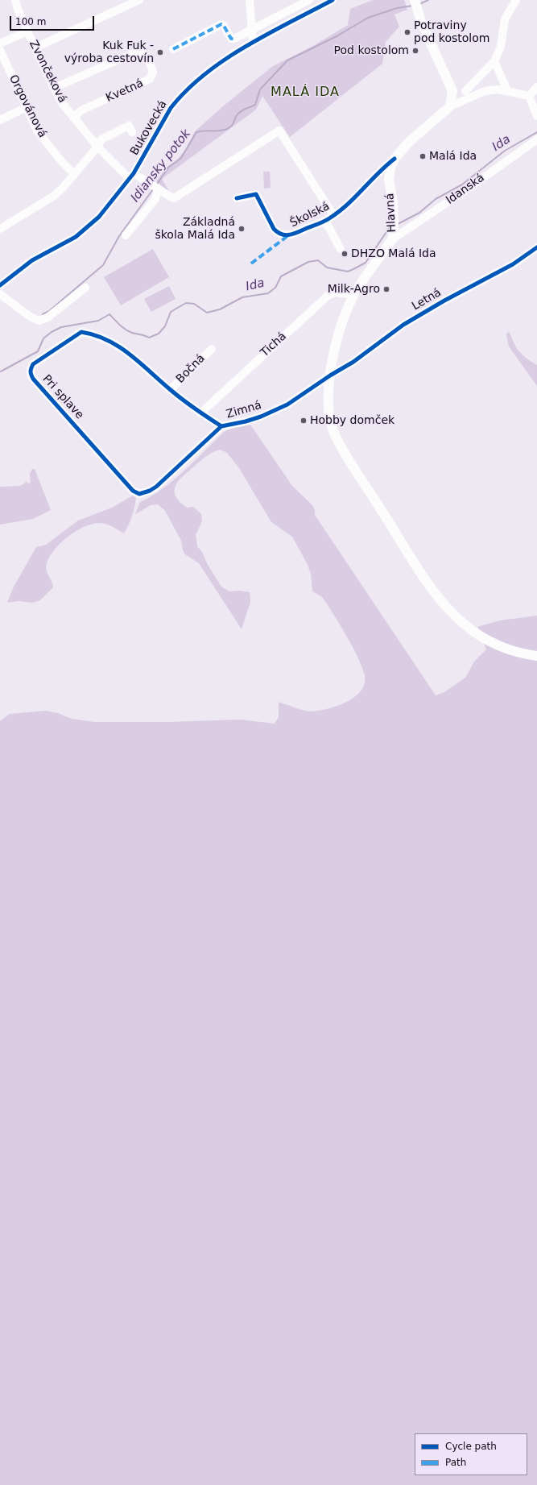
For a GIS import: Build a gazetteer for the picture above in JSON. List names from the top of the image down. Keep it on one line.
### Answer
{"streets":{"main road":["Hlavná"],"street":["Zvončeková","Kvetná","Orgovánová","Bukovecká","Idanská","Školská","Letná","Tichá","Bočná","Pri splave","Zimná"]},"crossings":[["Zvončeková","Kvetná"],["Zvončeková","Bukovecká"],["Zvončeková","Školská"],["Bukovecká","Školská"],["Idanská","Hlavná"],["Hlavná","Školská"],["Hlavná","Letná"],["Hlavná","Tichá"],["Hlavná","Zimná"],["Letná","Zimná"],["Tichá","Pri splave"],["Bočná","Pri splave"],["Pri splave","Zimná"]],"districts":["MALÁ IDA"],"water":["Ida","Idiansky potok"],"places":["Potraviny pod kostolom","Pod kostolom","Kuk Fuk - výroba cestovín","Malá Ida","Základná škola Malá Ida","DHZO Malá Ida","Milk-Agro","Hobby domček"],"legend":["Cycle path","Path"],"scale_bar":"100 m"}
